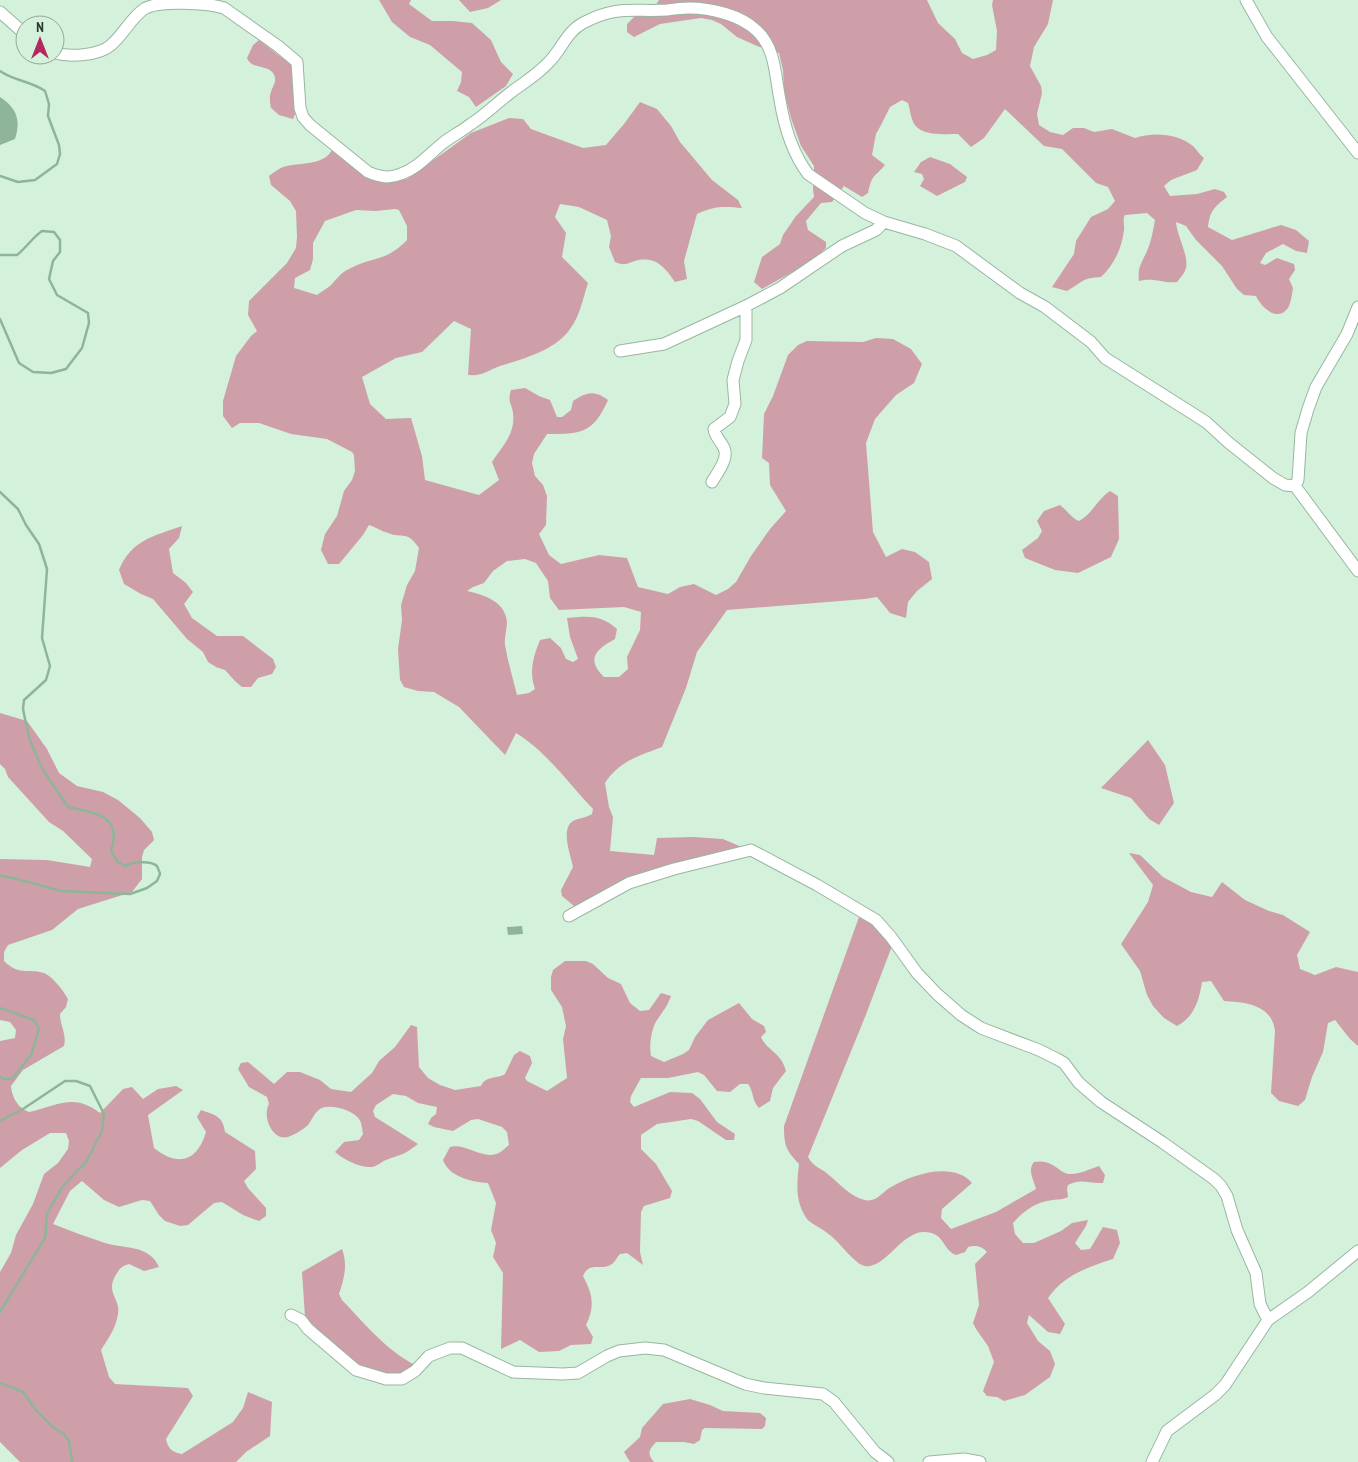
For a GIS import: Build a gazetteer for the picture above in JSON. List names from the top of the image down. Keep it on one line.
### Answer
{"north":"top"}
